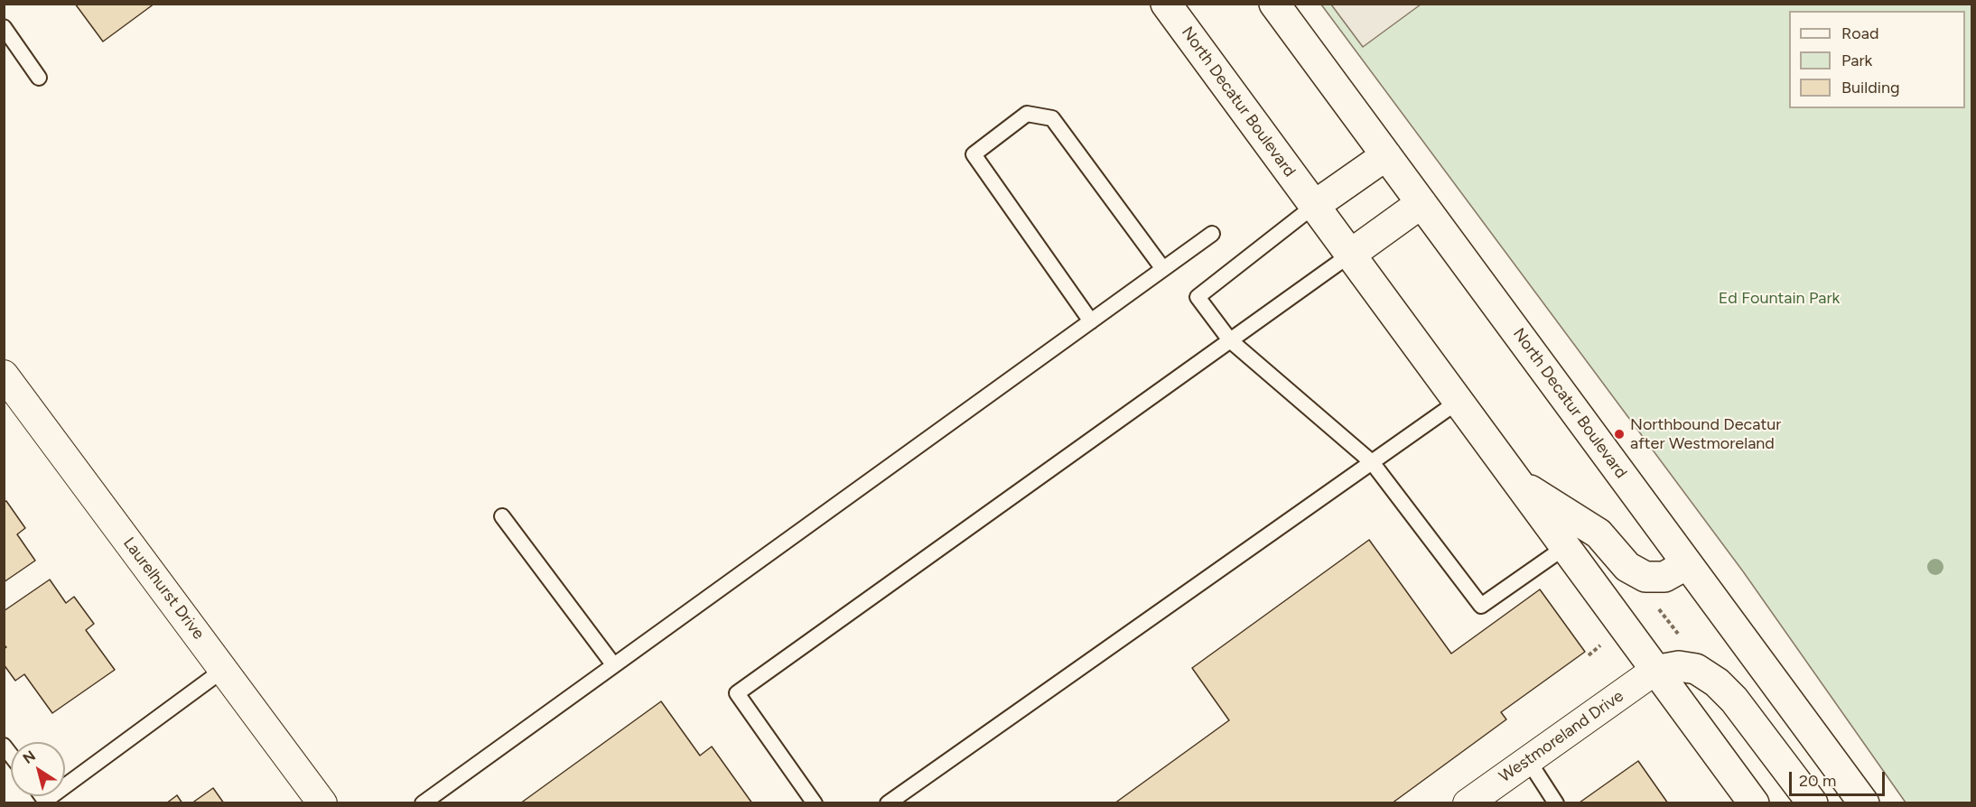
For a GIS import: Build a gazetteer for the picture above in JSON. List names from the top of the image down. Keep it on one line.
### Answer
{"streets":{"main road":["North Decatur Boulevard"],"street":["Laurelhurst Drive","Westmoreland Drive"]},"crossings":[["North Decatur Boulevard","Westmoreland Drive"]],"parks":["Ed Fountain Park"],"places":["Northbound Decatur after Westmoreland"],"legend":["Road","Park","Building"],"scale_bar":"20 m","north":"top left"}
